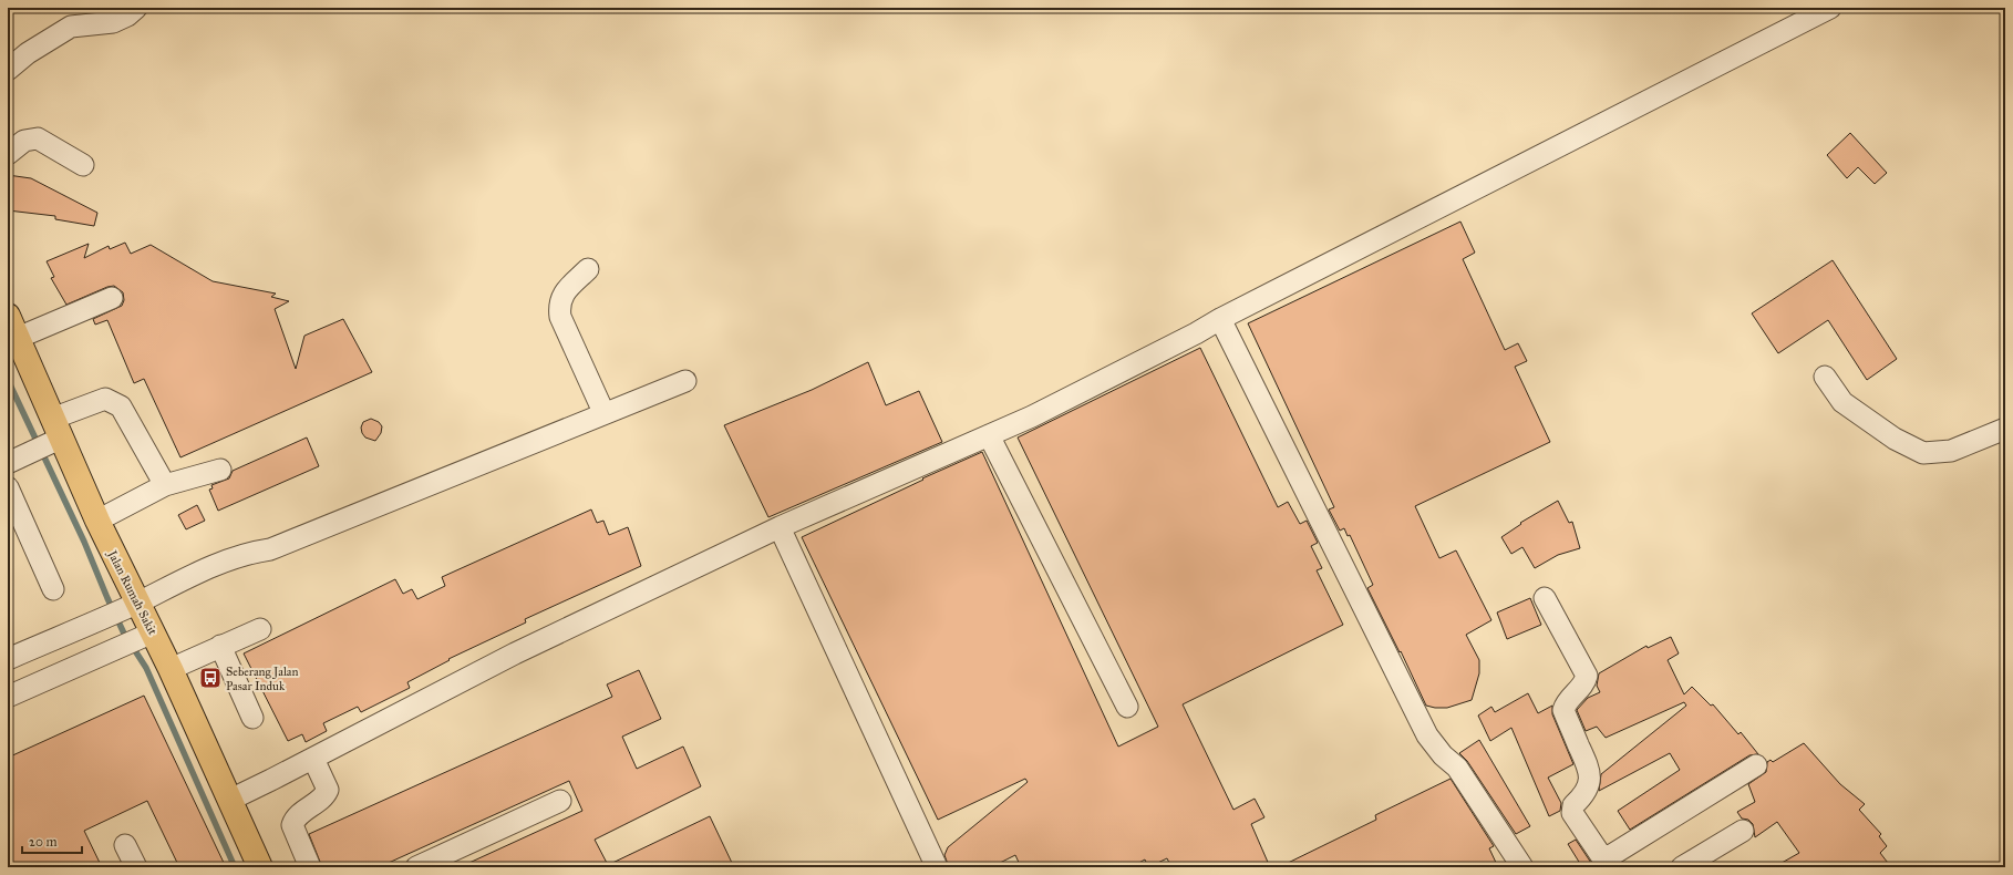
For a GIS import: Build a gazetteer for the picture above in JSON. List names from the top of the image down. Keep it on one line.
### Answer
{"streets":{"main road":["Jalan Rumah Sakit"]},"places":{"bus stop":["Seberang Jalan Pasar Induk"]},"scale_bar":"20 m"}
